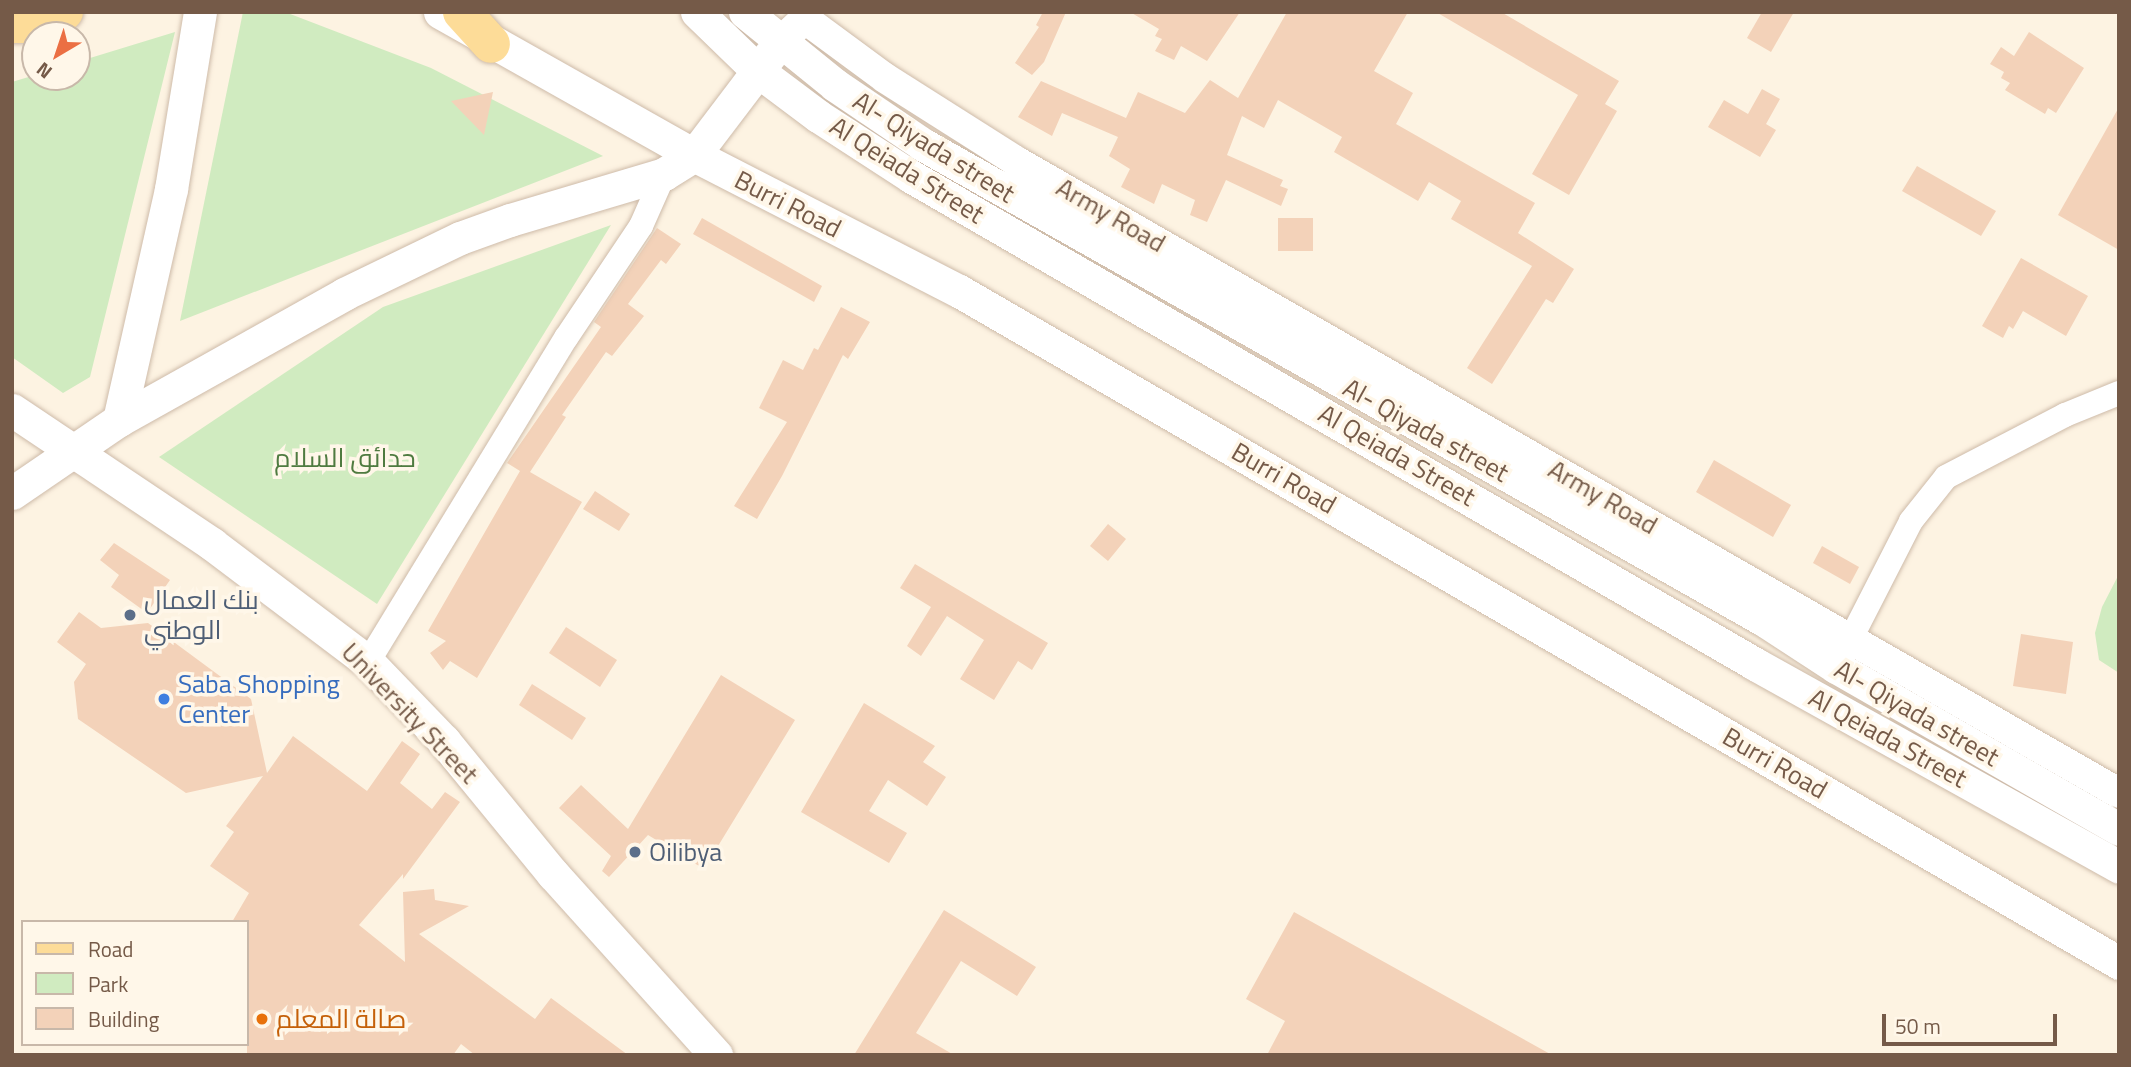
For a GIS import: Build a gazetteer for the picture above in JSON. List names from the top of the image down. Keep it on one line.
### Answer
{"streets":{"main road":["Al- Qiyada street","Al Qeiada Street","Burri Road","University Street"],"street":["Army Road"]},"crossings":[["Al- Qiyada street","Army Road"]],"parks":["حدائق السلام"],"places":["بنك العمال الوطني","Saba Shopping Center","Oilibya","صالة المعلم"],"legend":["Road","Park","Building"],"scale_bar":"50 m","north":"bottom left"}
